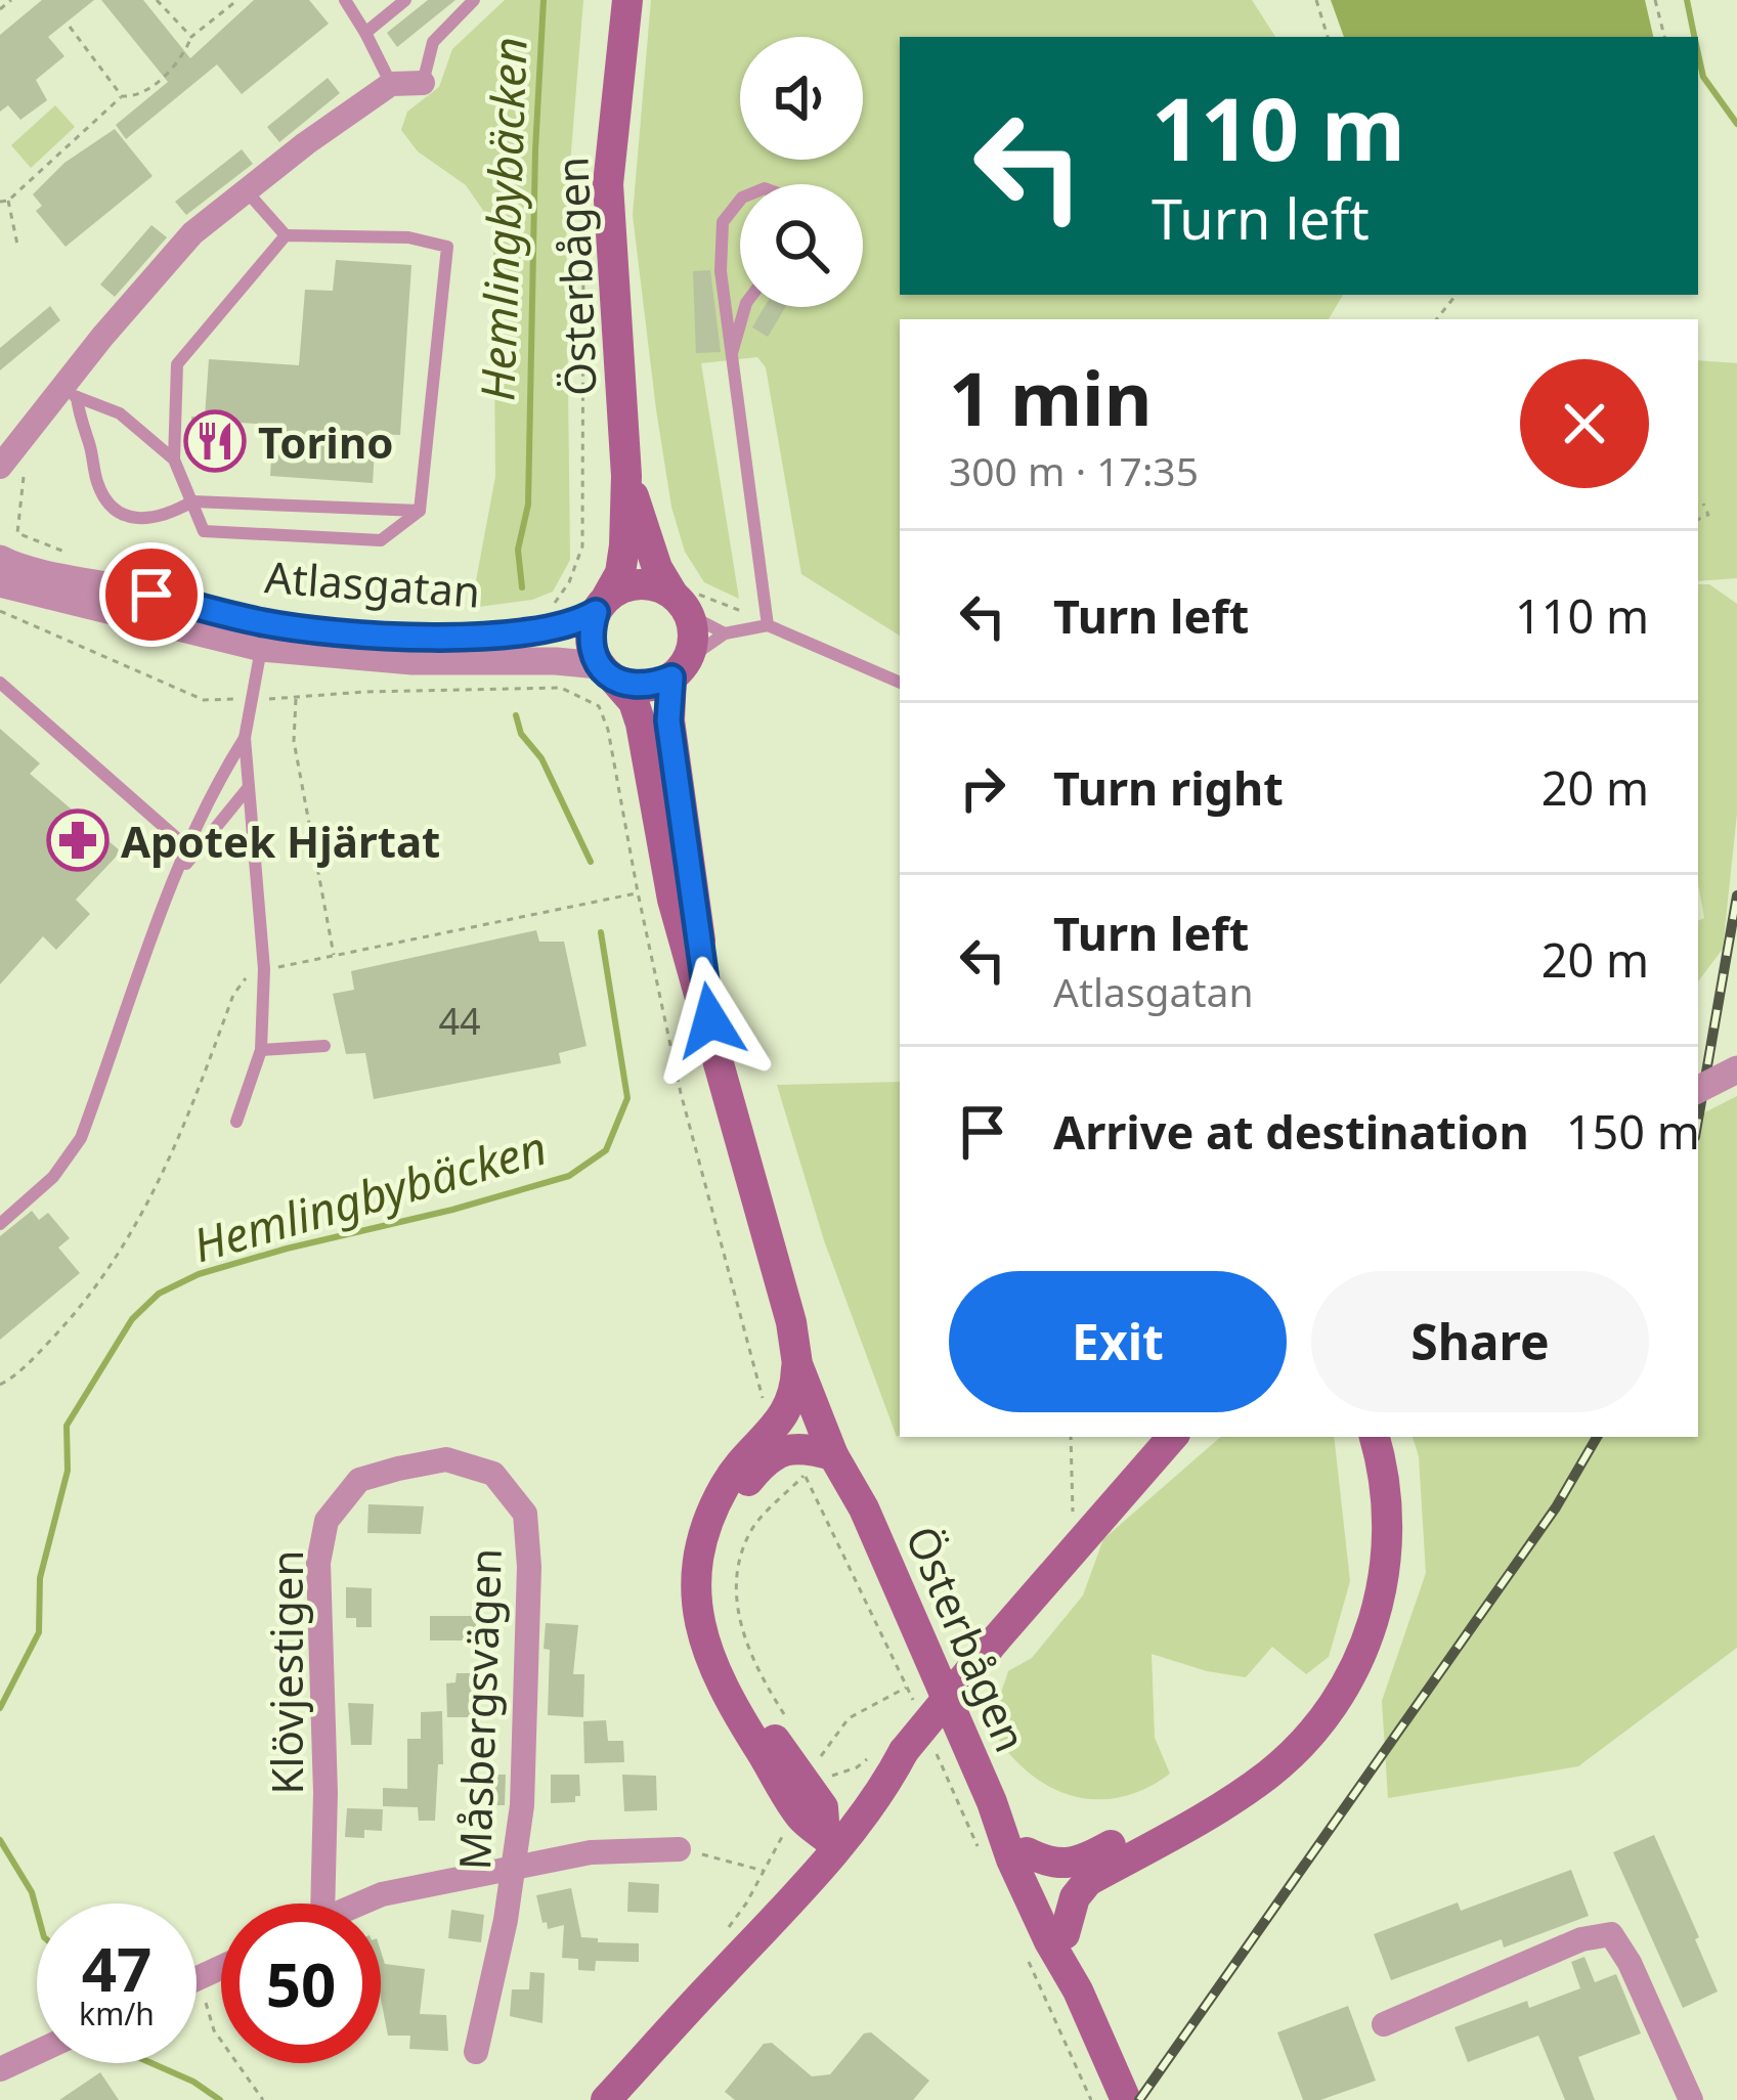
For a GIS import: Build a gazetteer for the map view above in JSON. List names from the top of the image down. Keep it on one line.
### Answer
{"streets":{"main road":["Österbågen"],"street":["Atlasgatan","Klövjestigen","Måsbergsvägen"]},"crossings":[["Österbågen","Atlasgatan"],["Klövjestigen","Måsbergsvägen"]],"water":["Hemlingbybäcken"],"places":{"restaurant":["Torino"],"pharmacy":["Apotek Hjärtat"]},"house_numbers":["44"],"page":{"turn":["110 m","Turn left"],"heading":["1 min","300 m · 17:35"],"list":[{"name":"Turn left","value":"110 m"},{"name":"Turn right","value":"20 m"},{"name":"Turn left","note":"Atlasgatan","value":"20 m"},{"name":"Arrive at destination","value":"150 m"}],"buttons":["Exit","Share"],"speed":"47 km/h","limit":"50"}}
